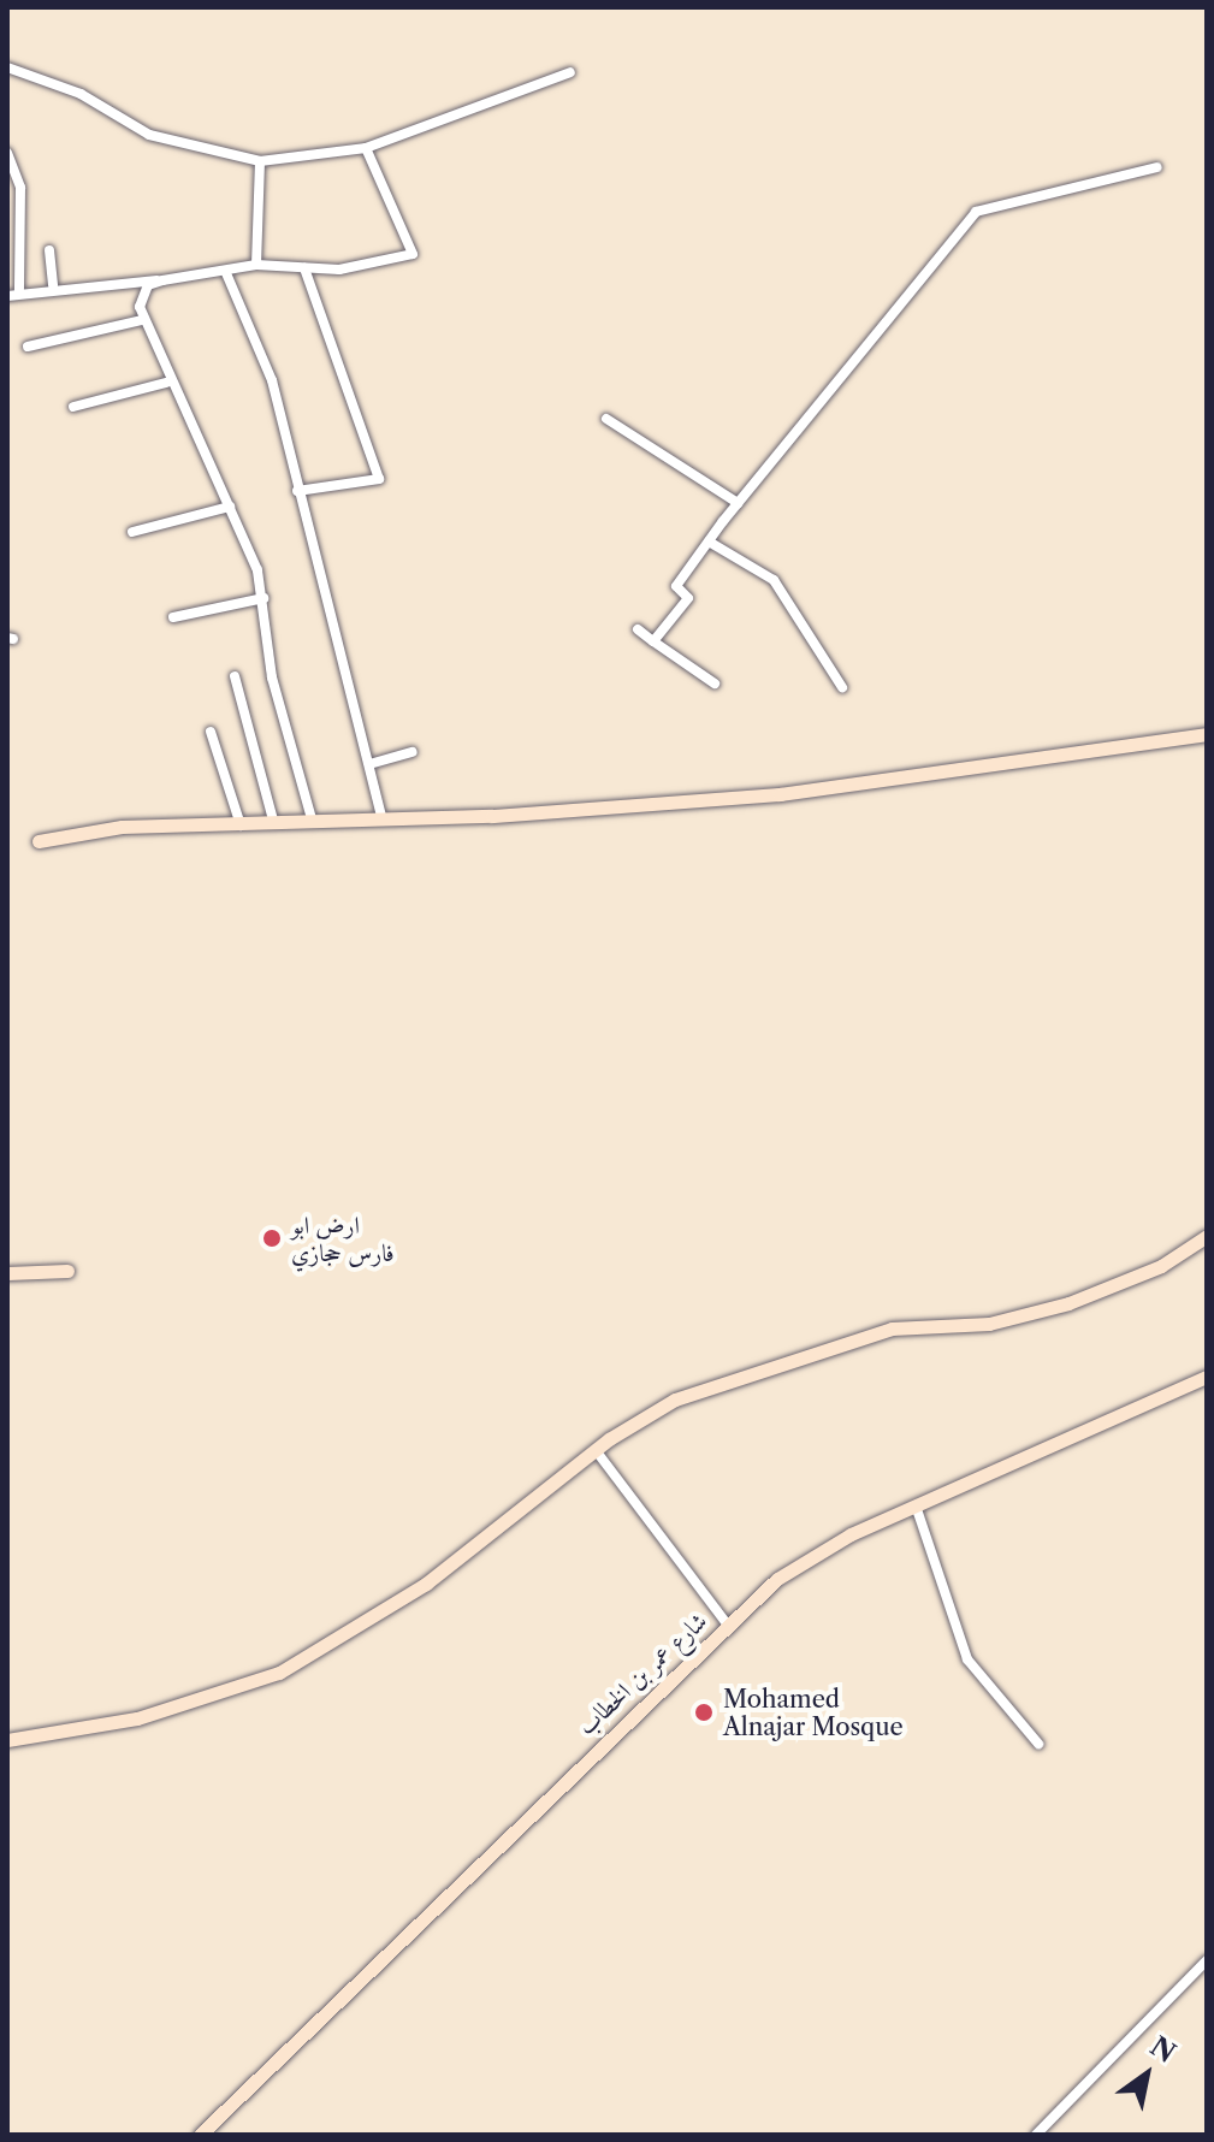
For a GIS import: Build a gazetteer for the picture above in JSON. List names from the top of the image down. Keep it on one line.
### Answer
{"streets":{"street":["شارع عمر بن الخطاب"]},"places":["ارض ابو فارس حجازي","Mohamed Alnajar Mosque"],"north":"top right"}
